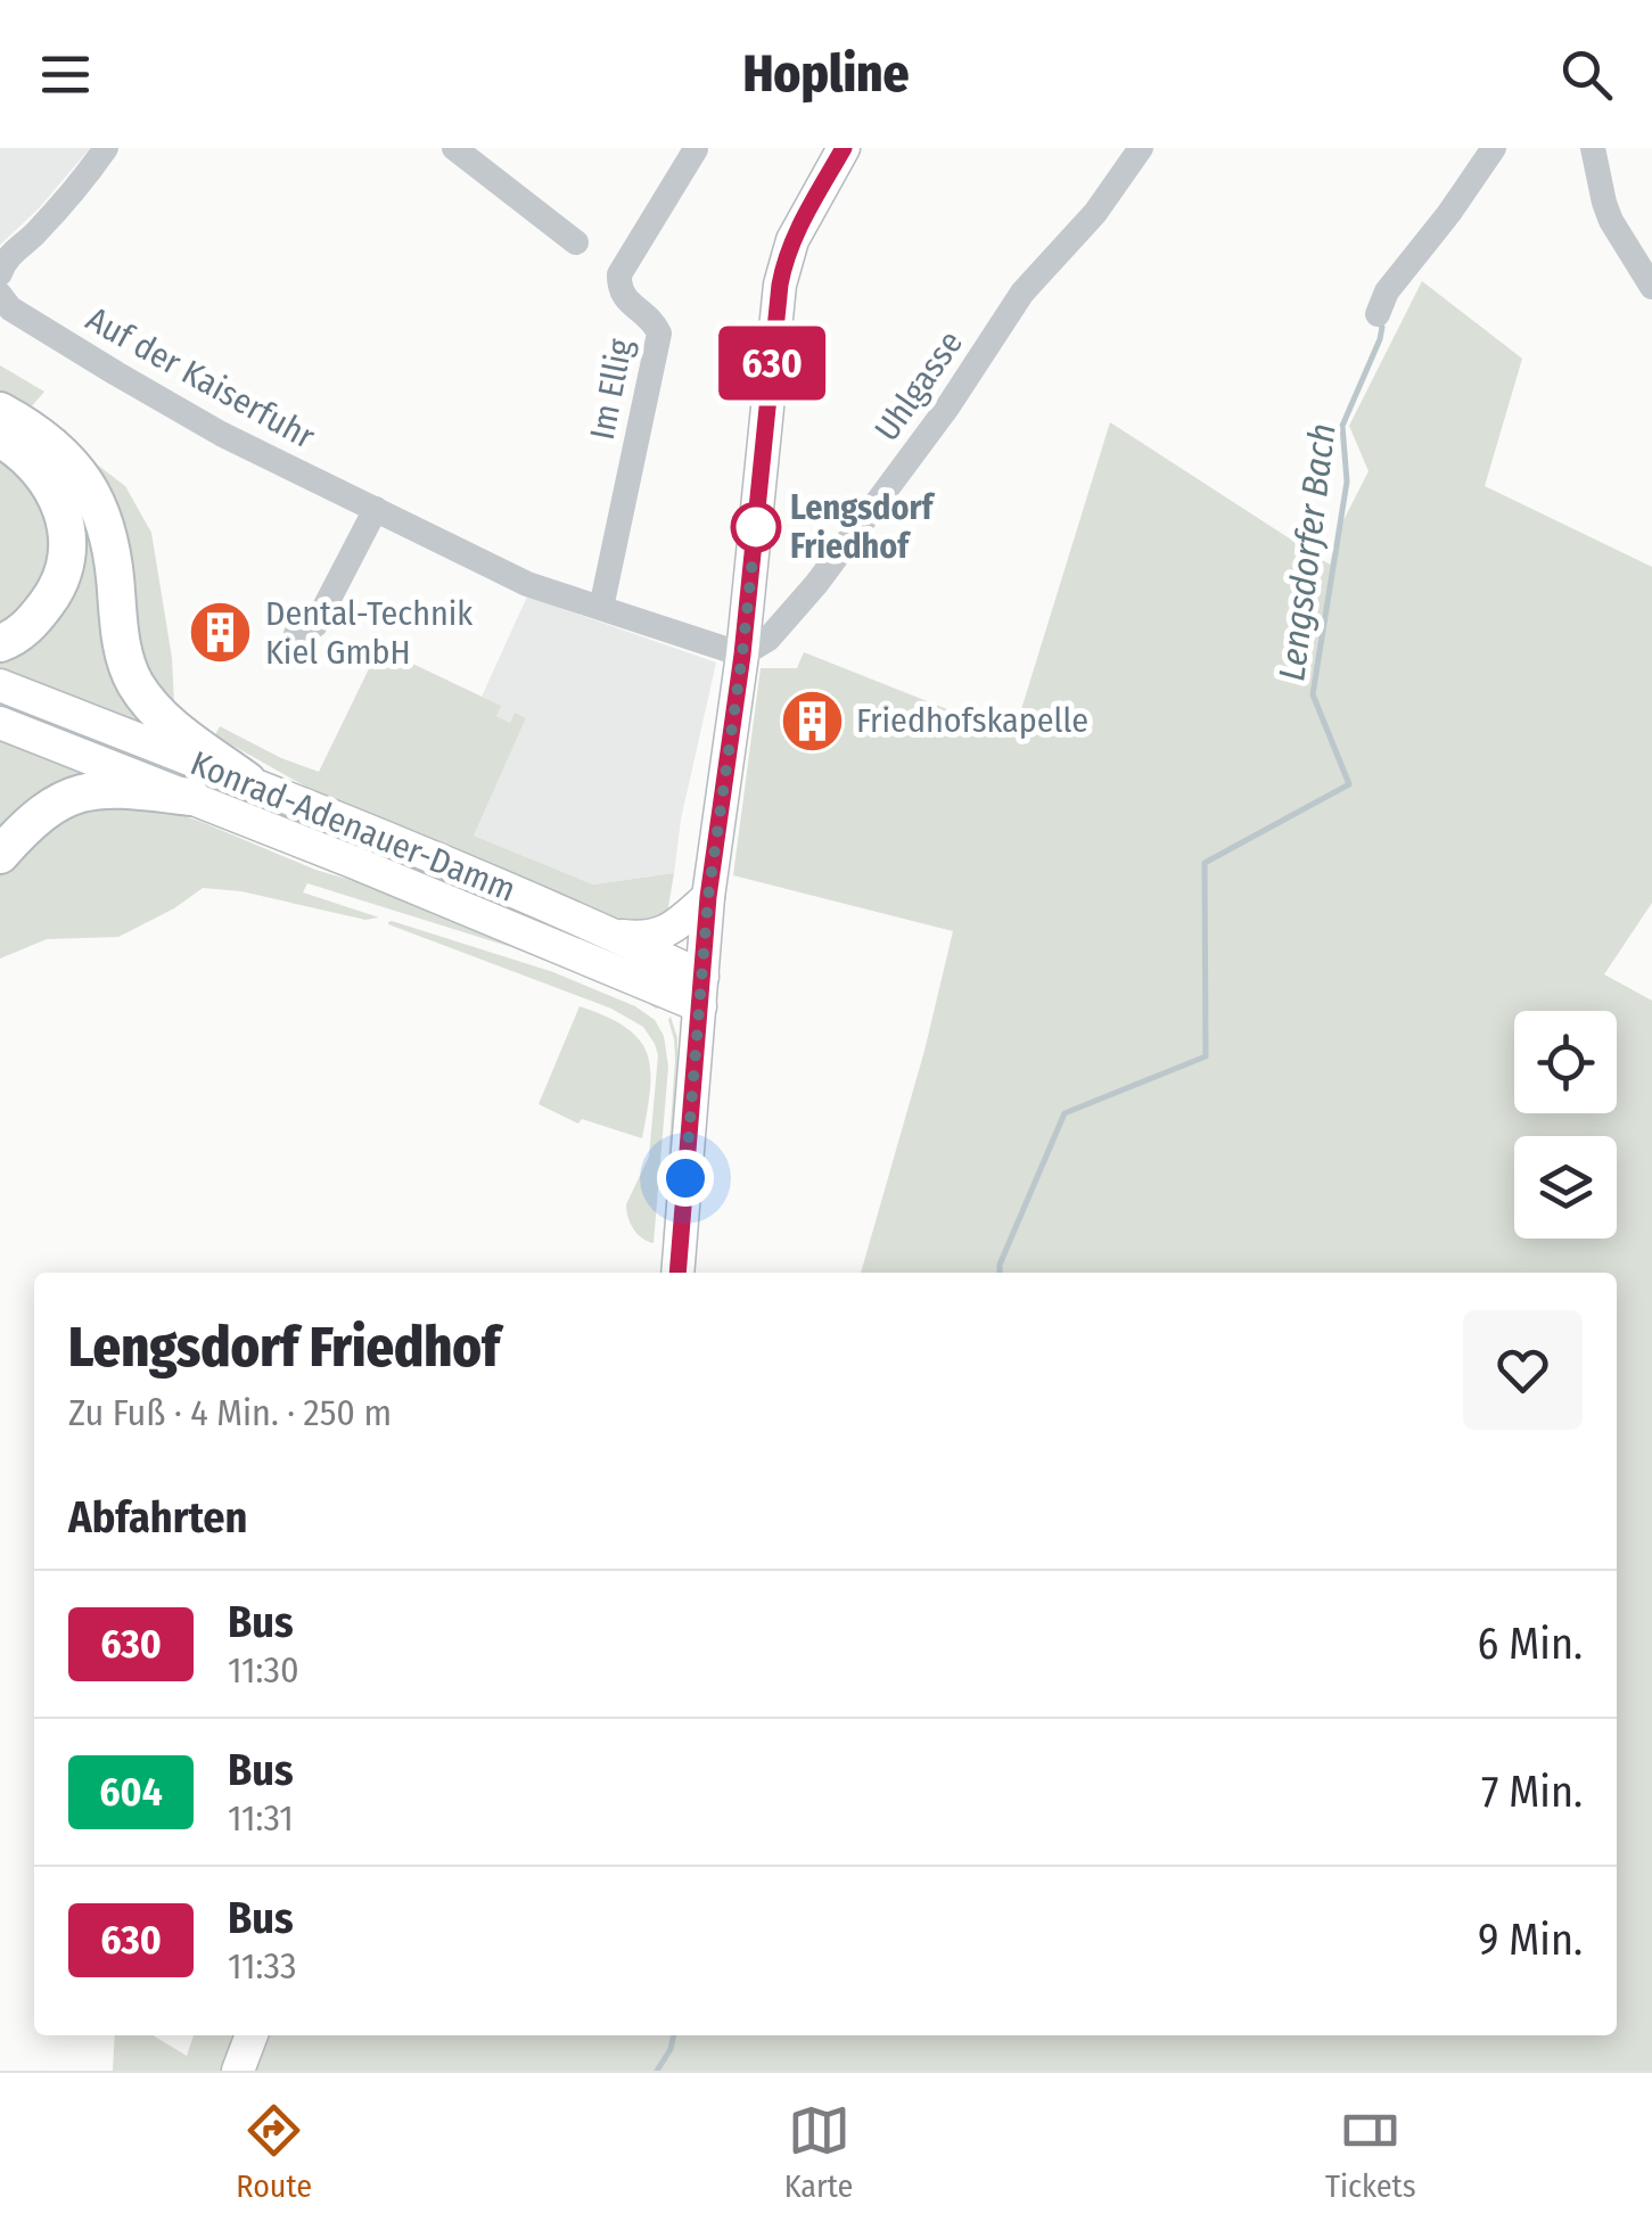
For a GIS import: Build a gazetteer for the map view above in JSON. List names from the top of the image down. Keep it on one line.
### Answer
{"streets":{"main road":["Konrad-Adenauer-Damm"],"street":["Auf der Kaiserfuhr","Uhlgasse","Im Ellig"]},"crossings":[["Auf der Kaiserfuhr","Uhlgasse"],["Auf der Kaiserfuhr","Im Ellig"]],"water":["Lengsdorfer Bach"],"places":{"other":["Lengsdorf Friedhof"],"building":["Dental-Technik Kiel GmbH","Friedhofskapelle"]},"lines":["bus line 630"],"page":{"header":"Hopline","on_map":"630","heading":[["Lengsdorf Friedhof","Zu Fuß · 4 Min. · 250 m"],"Abfahrten"],"list":[{"mark":"630","name":"Bus","note":"11:30","value":"6 Min."},{"mark":"604","name":"Bus","note":"11:31","value":"7 Min."},{"mark":"630","name":"Bus","note":"11:33","value":"9 Min."}],"tabs":["Route","Karte","Tickets"]}}
